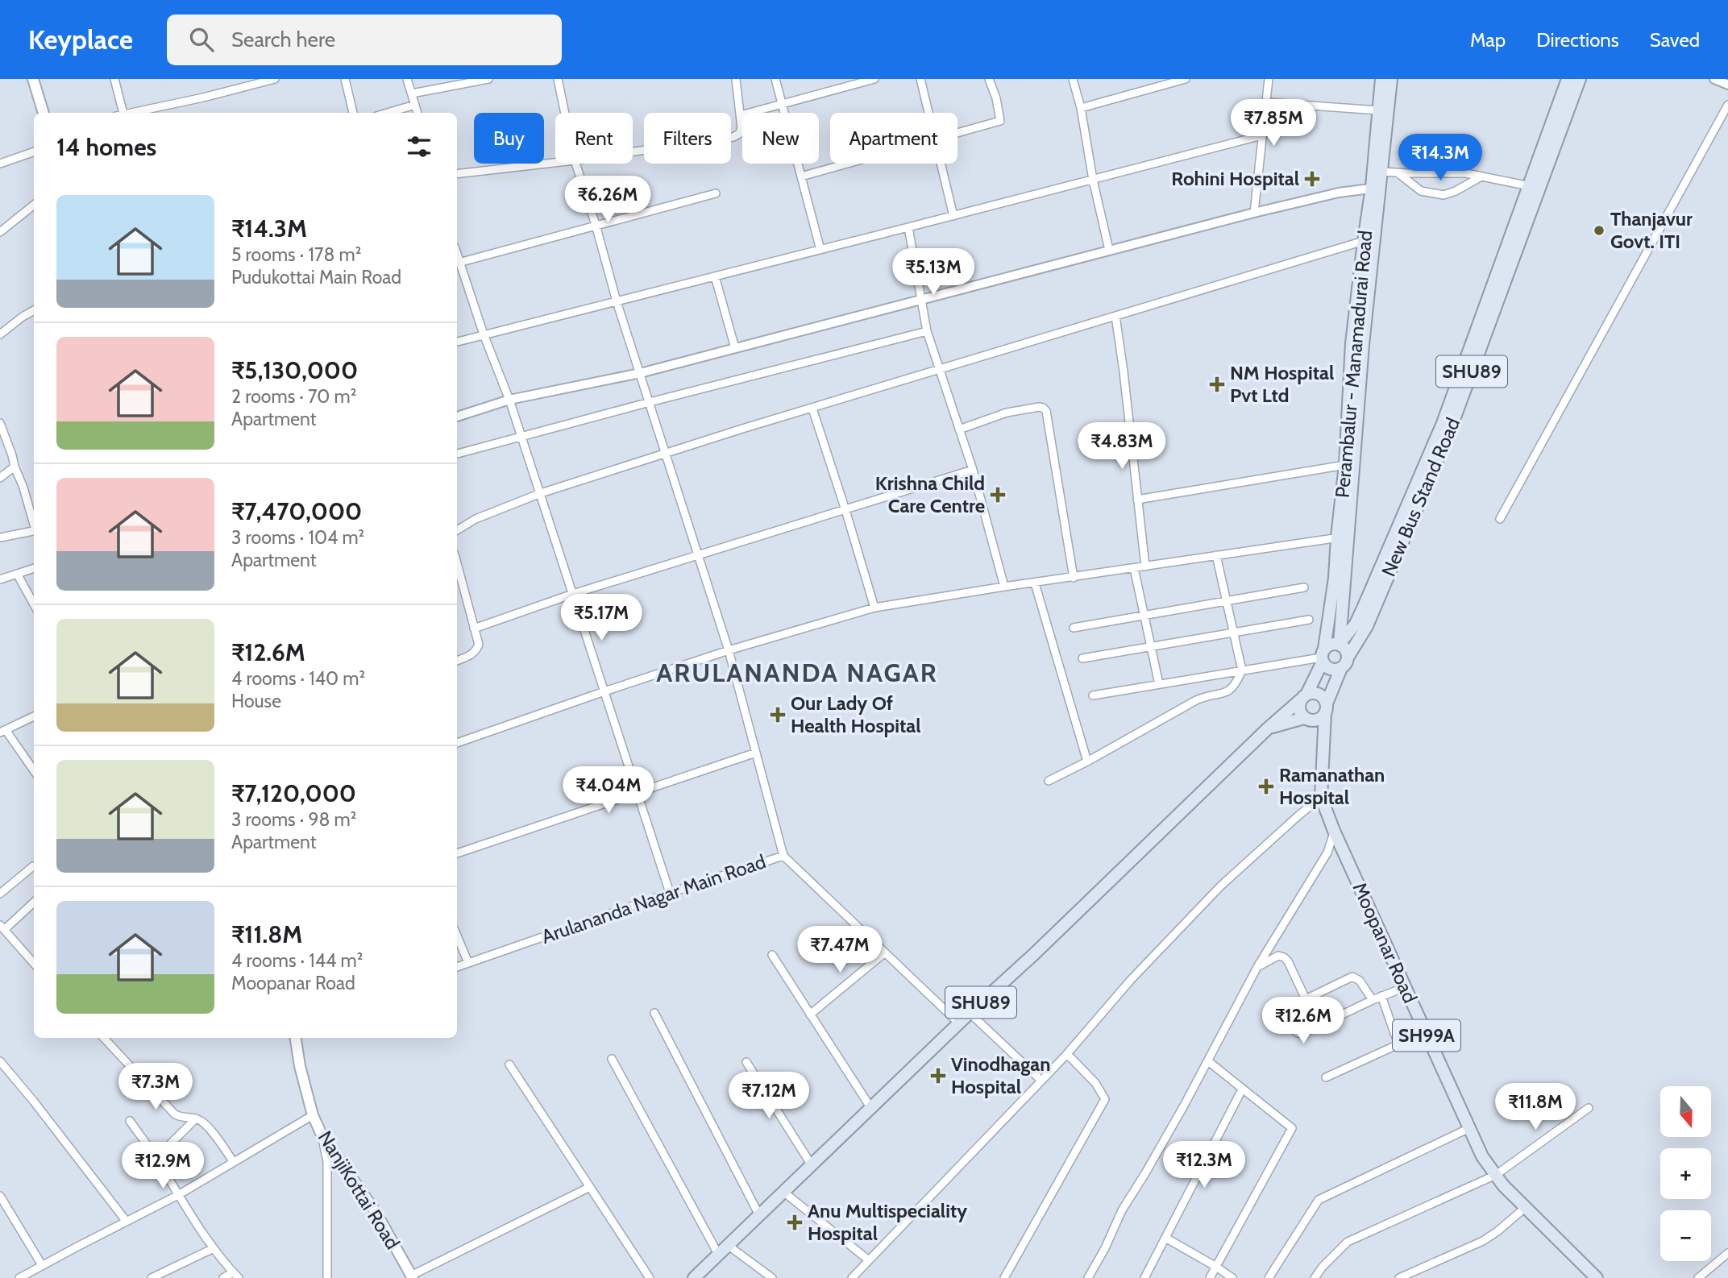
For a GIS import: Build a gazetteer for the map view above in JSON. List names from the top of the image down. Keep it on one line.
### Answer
{"streets":{"main road":["Perambalur - Manamadurai Road","SHU89","New Bus Stand Road","Moopanar Road","SH99A","NanjiKottai Road"],"street":["Arulananda Nagar Main Road"]},"crossings":[["Perambalur - Manamadurai Road","SHU89"],["Perambalur - Manamadurai Road","New Bus Stand Road"],["SHU89","New Bus Stand Road"],["SHU89","Arulananda Nagar Main Road"],["SHU89","Moopanar Road"]],"districts":["ARULANANDA NAGAR"],"places":{"health":["Rohini Hospital","NM Hospital Pvt Ltd","Krishna Child Care Centre","Our Lady Of Health Hospital","Ramanathan Hospital","Vinodhagan Hospital","Anu Multispeciality Hospital"],"other":["Thanjavur Govt. ITI"]},"north":"bottom","page":{"header":"Keyplace","search":"Search here","nav":["Map","Directions","Saved"],"price":["₹7.85M","₹14.3M","₹6.26M","₹5.13M","₹4.83M","₹5.17M","₹4.04M","₹7.47M","₹12.6M","₹7.3M","₹7.12M","₹11.8M","₹12.3M","₹12.9M"],"chip":["Buy","Rent","Filters","New","Apartment"],"heading":"14 homes","list":[{"name":"₹14.3M","note":"5 rooms · 178 m² · Pudukottai Main Road"},{"name":"₹5,130,000","note":"2 rooms · 70 m² · Apartment"},{"name":"₹7,470,000","note":"3 rooms · 104 m² · Apartment"},{"name":"₹12.6M","note":"4 rooms · 140 m² · House"},{"name":"₹7,120,000","note":"3 rooms · 98 m² · Apartment"},{"name":"₹11.8M","note":"4 rooms · 144 m² · Moopanar Road"}],"map_buttons":["+","−"]}}
